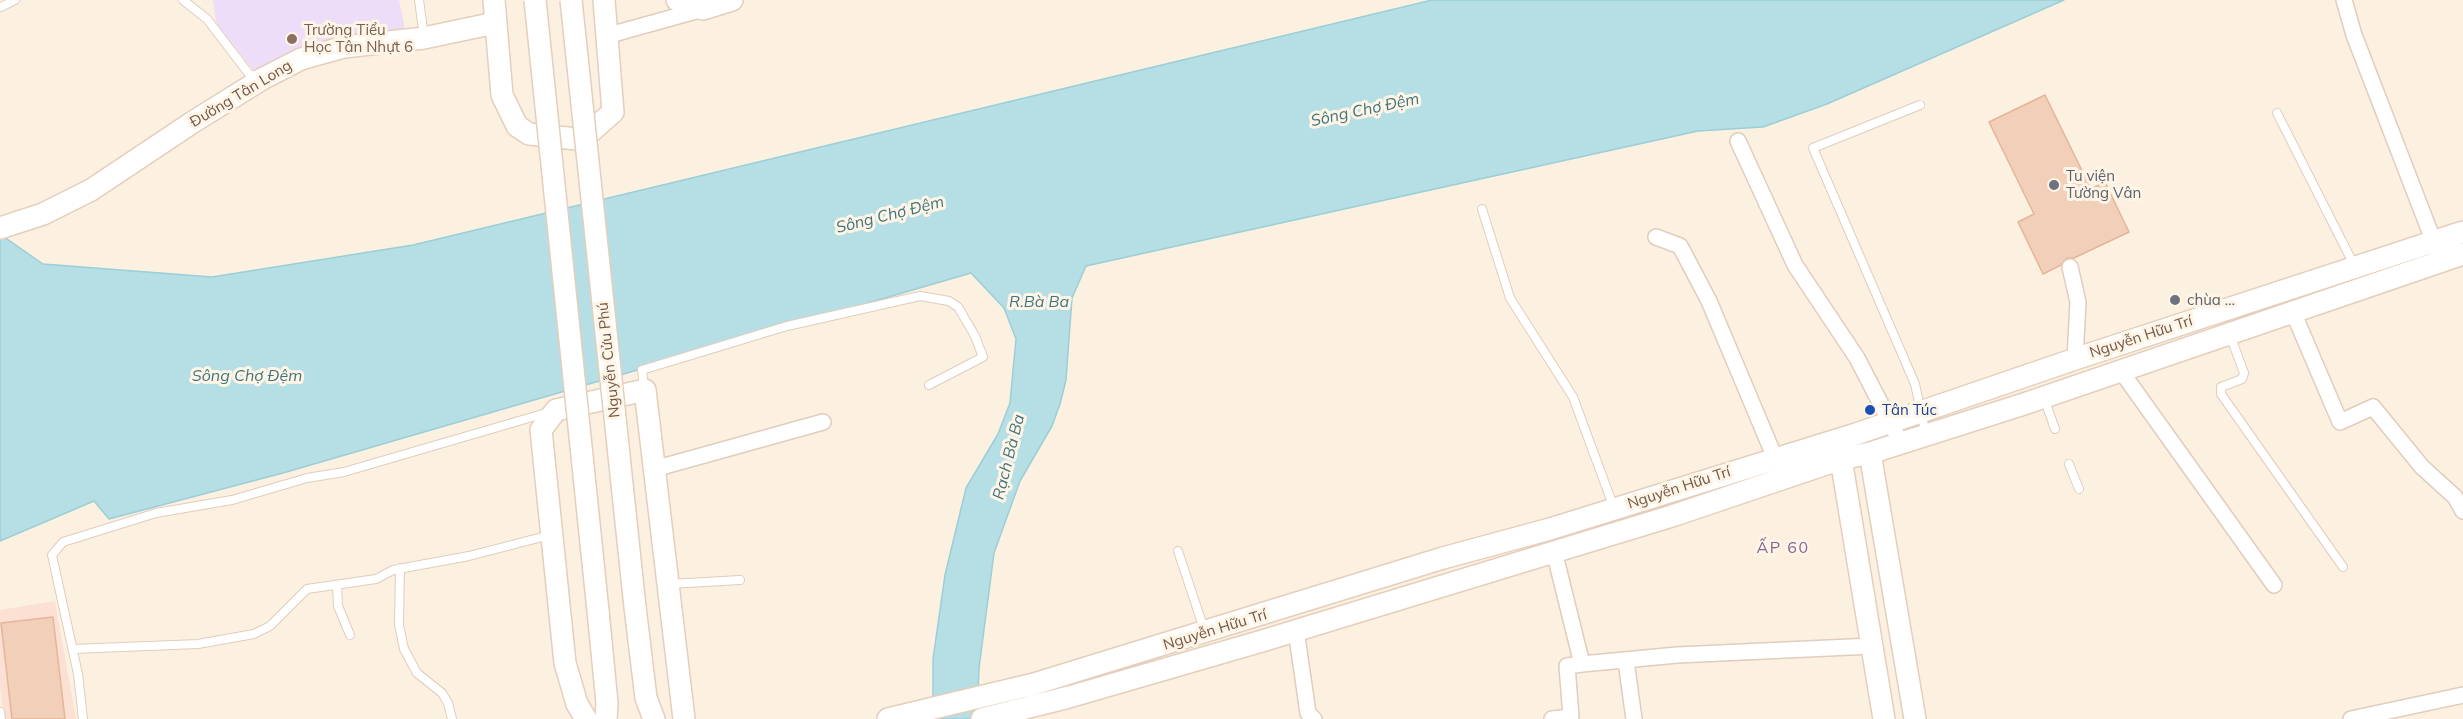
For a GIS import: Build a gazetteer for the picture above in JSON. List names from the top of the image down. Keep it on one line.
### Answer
{"streets":{"main road":["Đường Tân Long","Nguyễn Hữu Trí","Nguyễn Cửu Phú"]},"districts":["ẤP 60"],"water":["Sông Chợ Đệm","R.Bà Ba","Rạch Bà Ba"],"places":["Trường Tiểu Học Tân Nhựt 6","Tu viện Tường Vân","chùa …","Tân Túc"]}
